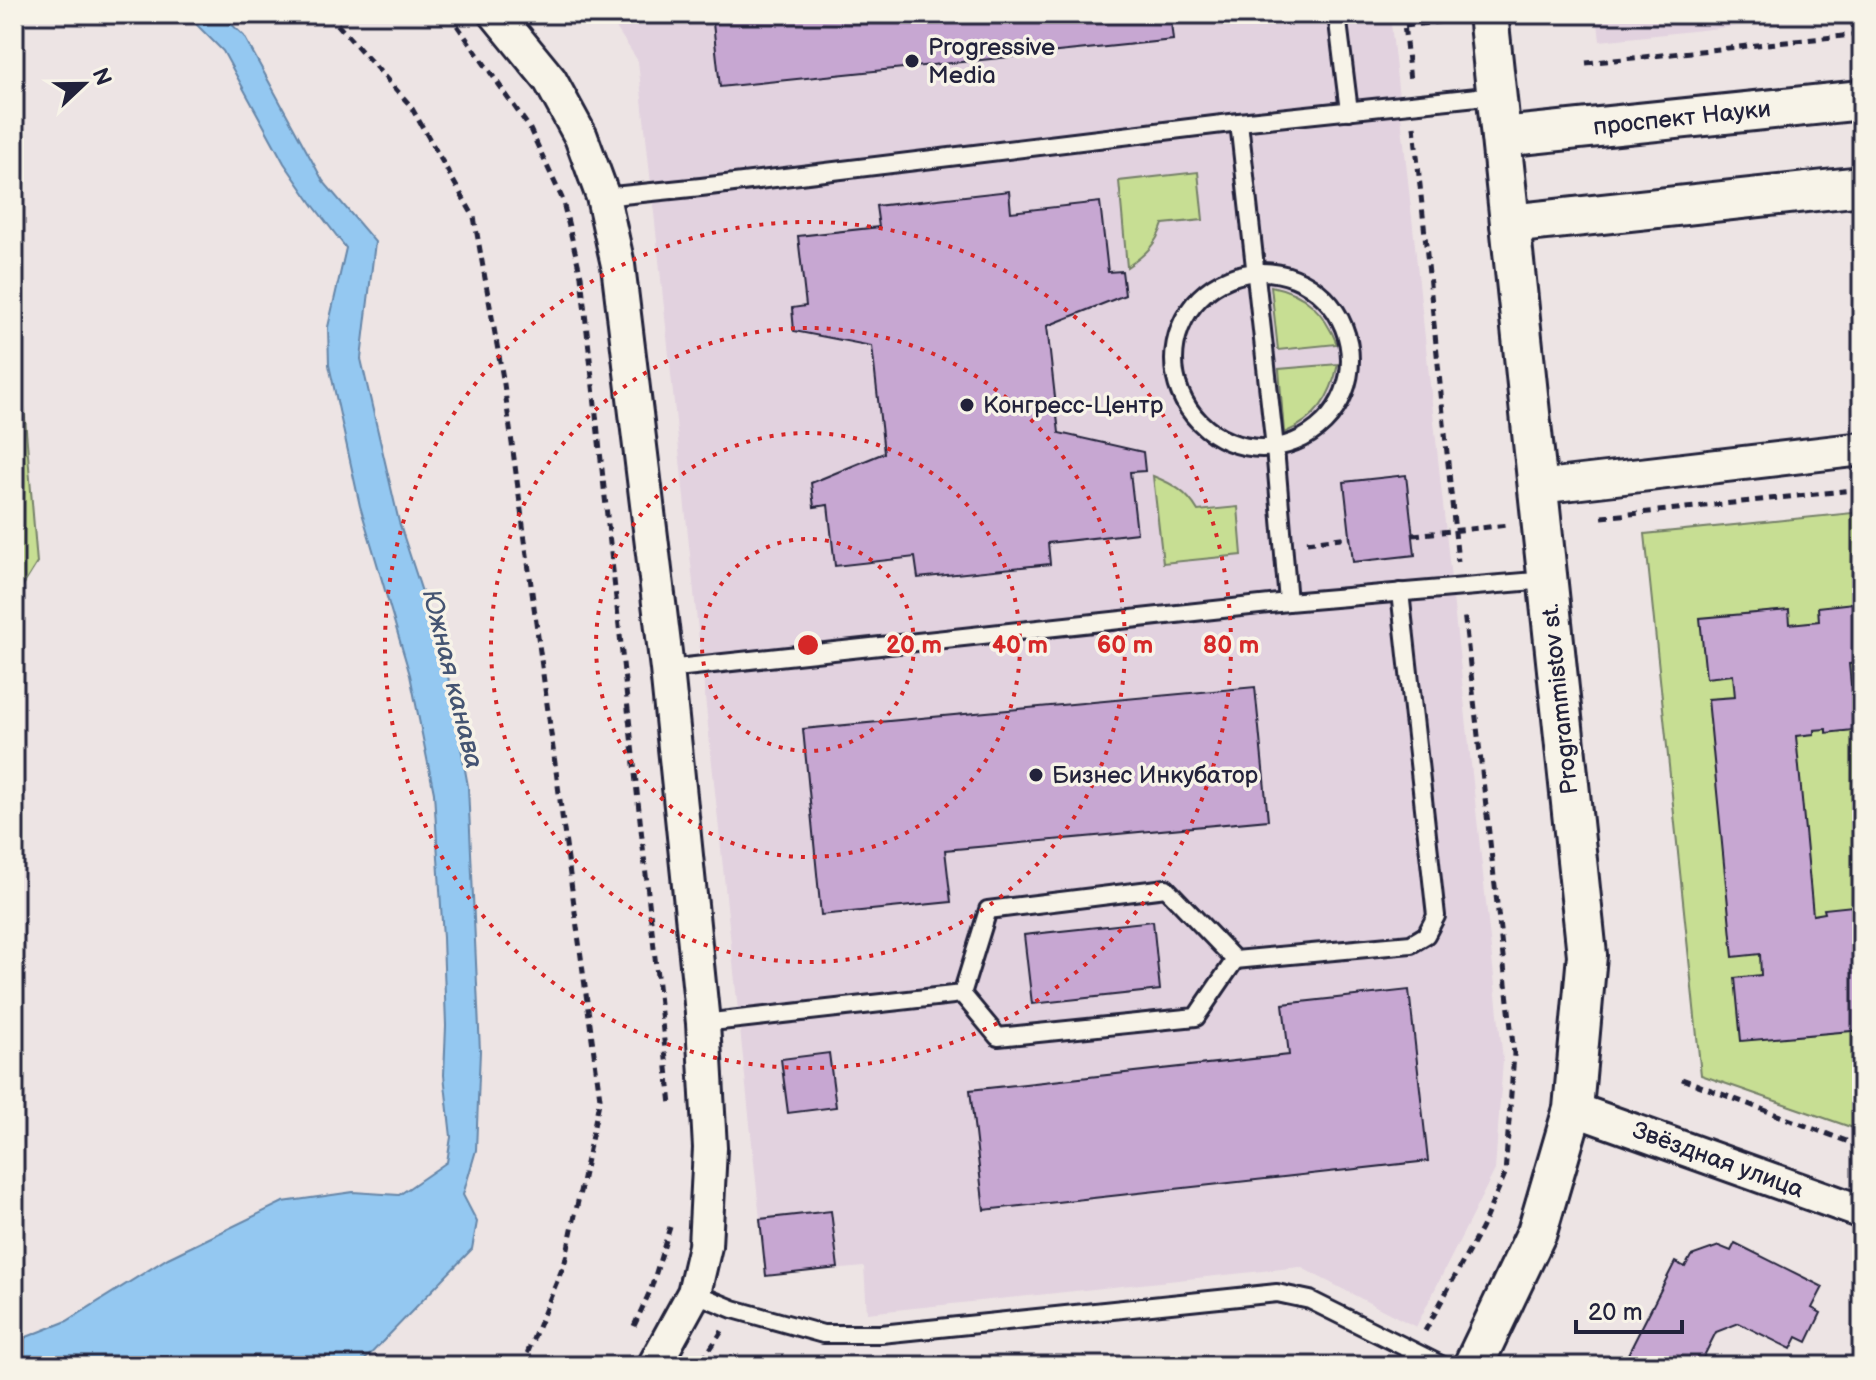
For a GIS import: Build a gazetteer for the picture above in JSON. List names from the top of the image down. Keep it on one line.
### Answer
{"streets":{"street":["проспект Науки","Programmistov st.","Звёздная улица"]},"crossings":[["проспект Науки","Programmistov st."],["Programmistov st.","Звёздная улица"]],"water":["Южная канава"],"places":["Progressive Media","Конгресс-Центр","Бизнес Инкубатор"],"scale_bar":"20 m","north":"right","rings":["20 m","40 m","60 m","80 m"]}
